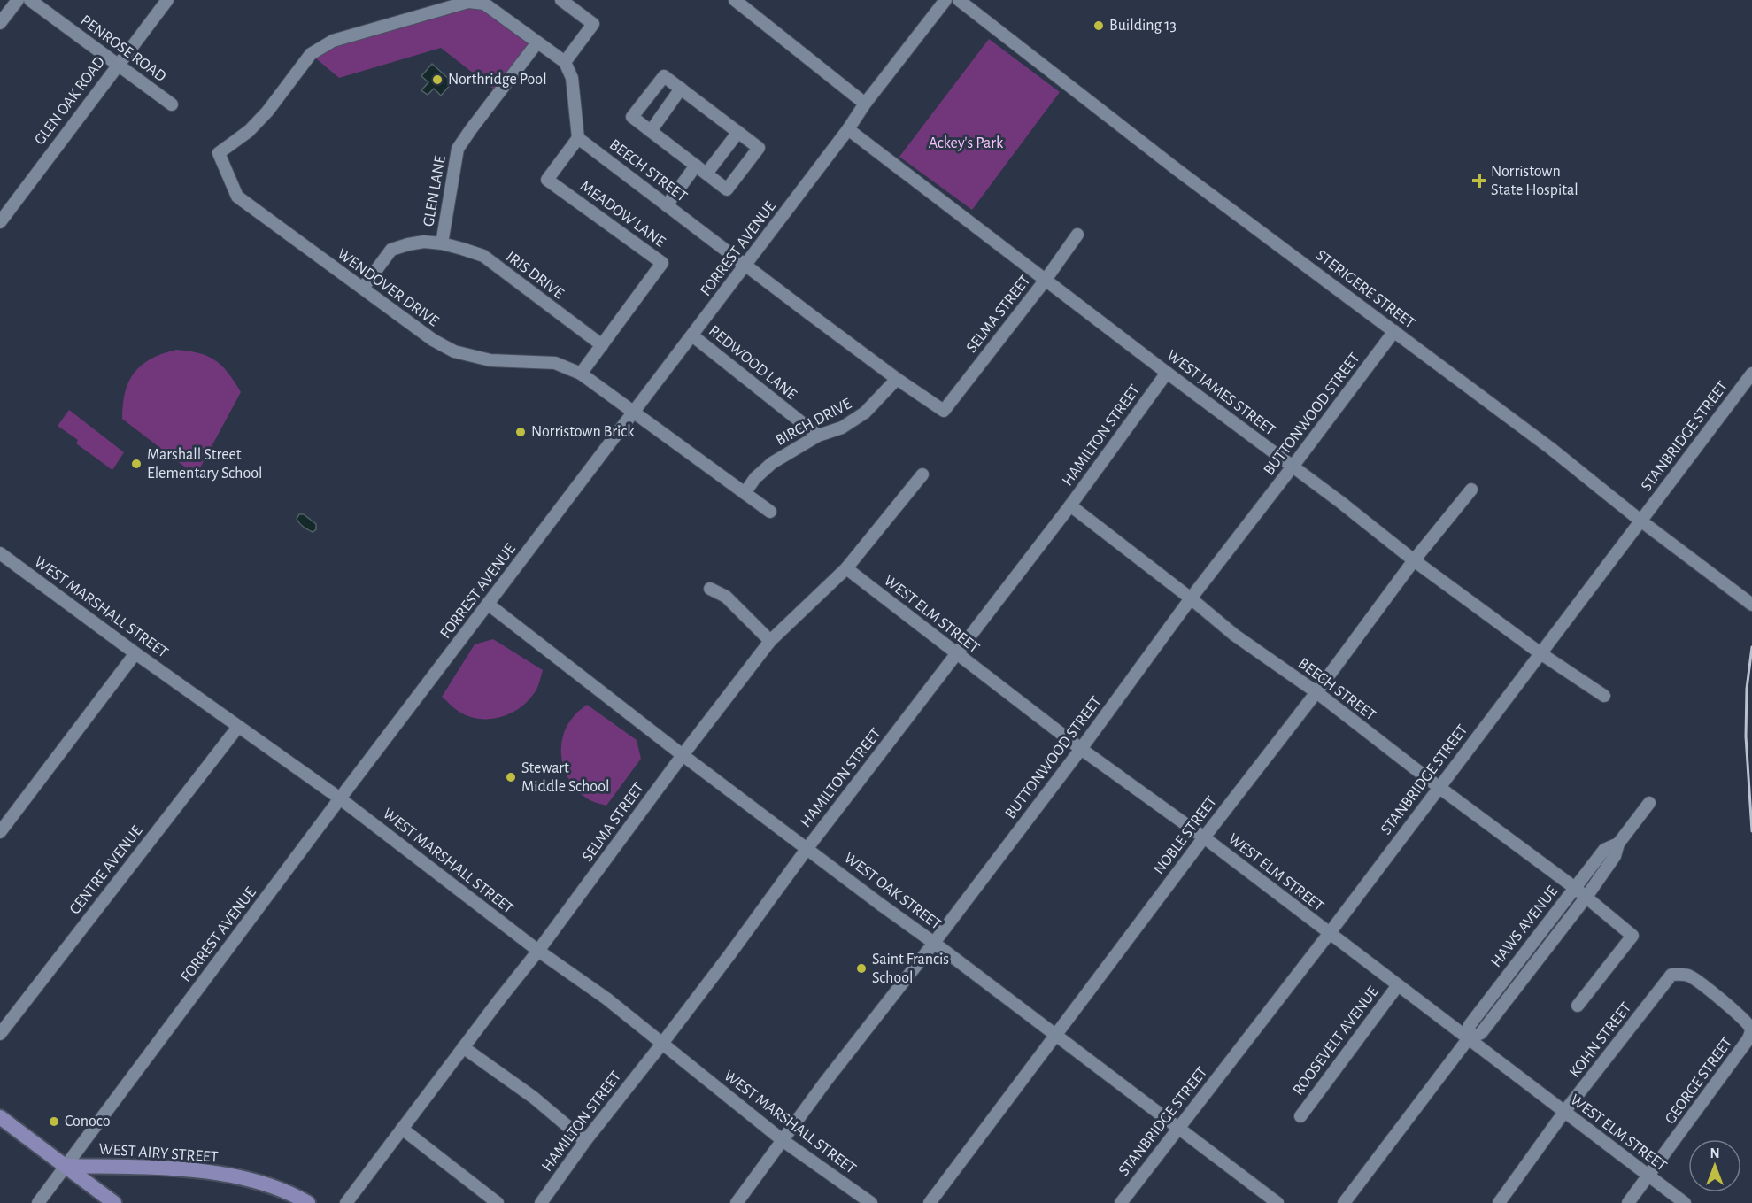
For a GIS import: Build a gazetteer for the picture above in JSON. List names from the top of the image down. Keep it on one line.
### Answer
{"streets":{"main road":["WEST AIRY STREET"],"street":["PENROSE ROAD","GLEN OAK ROAD","BEECH STREET","GLEN LANE","MEADOW LANE","FORREST AVENUE","IRIS DRIVE","WENDOVER DRIVE","STERIGERE STREET","SELMA STREET","REDWOOD LANE","WEST JAMES STREET","BUTTONWOOD STREET","BIRCH DRIVE","HAMILTON STREET","STANBRIDGE STREET","WEST MARSHALL STREET","WEST ELM STREET","NOBLE STREET","CENTRE AVENUE","WEST OAK STREET","HAWS AVENUE","KOHN STREET","ROOSEVELT AVENUE","GEORGE STREET"]},"crossings":[["PENROSE ROAD","GLEN OAK ROAD"],["BEECH STREET","MEADOW LANE"],["BEECH STREET","FORREST AVENUE"],["BEECH STREET","SELMA STREET"],["BEECH STREET","BUTTONWOOD STREET"],["BEECH STREET","BIRCH DRIVE"],["BEECH STREET","HAMILTON STREET"],["BEECH STREET","STANBRIDGE STREET"],["BEECH STREET","NOBLE STREET"],["BEECH STREET","HAWS AVENUE"],["GLEN LANE","IRIS DRIVE"],["MEADOW LANE","IRIS DRIVE"],["MEADOW LANE","WENDOVER DRIVE"],["FORREST AVENUE","WENDOVER DRIVE"],["FORREST AVENUE","REDWOOD LANE"],["FORREST AVENUE","WEST JAMES STREET"],["FORREST AVENUE","WEST MARSHALL STREET"],["FORREST AVENUE","WEST OAK STREET"],["FORREST AVENUE","WEST AIRY STREET"],["IRIS DRIVE","WENDOVER DRIVE"],["STERIGERE STREET","BUTTONWOOD STREET"],["STERIGERE STREET","STANBRIDGE STREET"],["SELMA STREET","WEST JAMES STREET"],["SELMA STREET","WEST MARSHALL STREET"],["SELMA STREET","WEST ELM STREET"],["SELMA STREET","WEST OAK STREET"],["REDWOOD LANE","BIRCH DRIVE"],["WEST JAMES STREET","BUTTONWOOD STREET"],["WEST JAMES STREET","HAMILTON STREET"],["WEST JAMES STREET","STANBRIDGE STREET"],["WEST JAMES STREET","NOBLE STREET"],["BUTTONWOOD STREET","WEST MARSHALL STREET"],["BUTTONWOOD STREET","WEST ELM STREET"],["BUTTONWOOD STREET","WEST OAK STREET"],["HAMILTON STREET","WEST MARSHALL STREET"],["HAMILTON STREET","WEST ELM STREET"],["HAMILTON STREET","WEST OAK STREET"],["STANBRIDGE STREET","WEST ELM STREET"],["STANBRIDGE STREET","WEST OAK STREET"],["WEST MARSHALL STREET","CENTRE AVENUE"],["WEST ELM STREET","NOBLE STREET"],["WEST ELM STREET","HAWS AVENUE"],["WEST ELM STREET","KOHN STREET"],["WEST ELM STREET","ROOSEVELT AVENUE"],["WEST ELM STREET","GEORGE STREET"],["NOBLE STREET","WEST OAK STREET"],["KOHN STREET","GEORGE STREET"]],"parks":["Ackey's Park"],"places":{"other":["Building 13","Northridge Pool","Norristown Brick","Marshall Street Elementary School","Stewart Middle School","Saint Francis School","Conoco"],"health":["Norristown State Hospital"]},"north":"top"}
